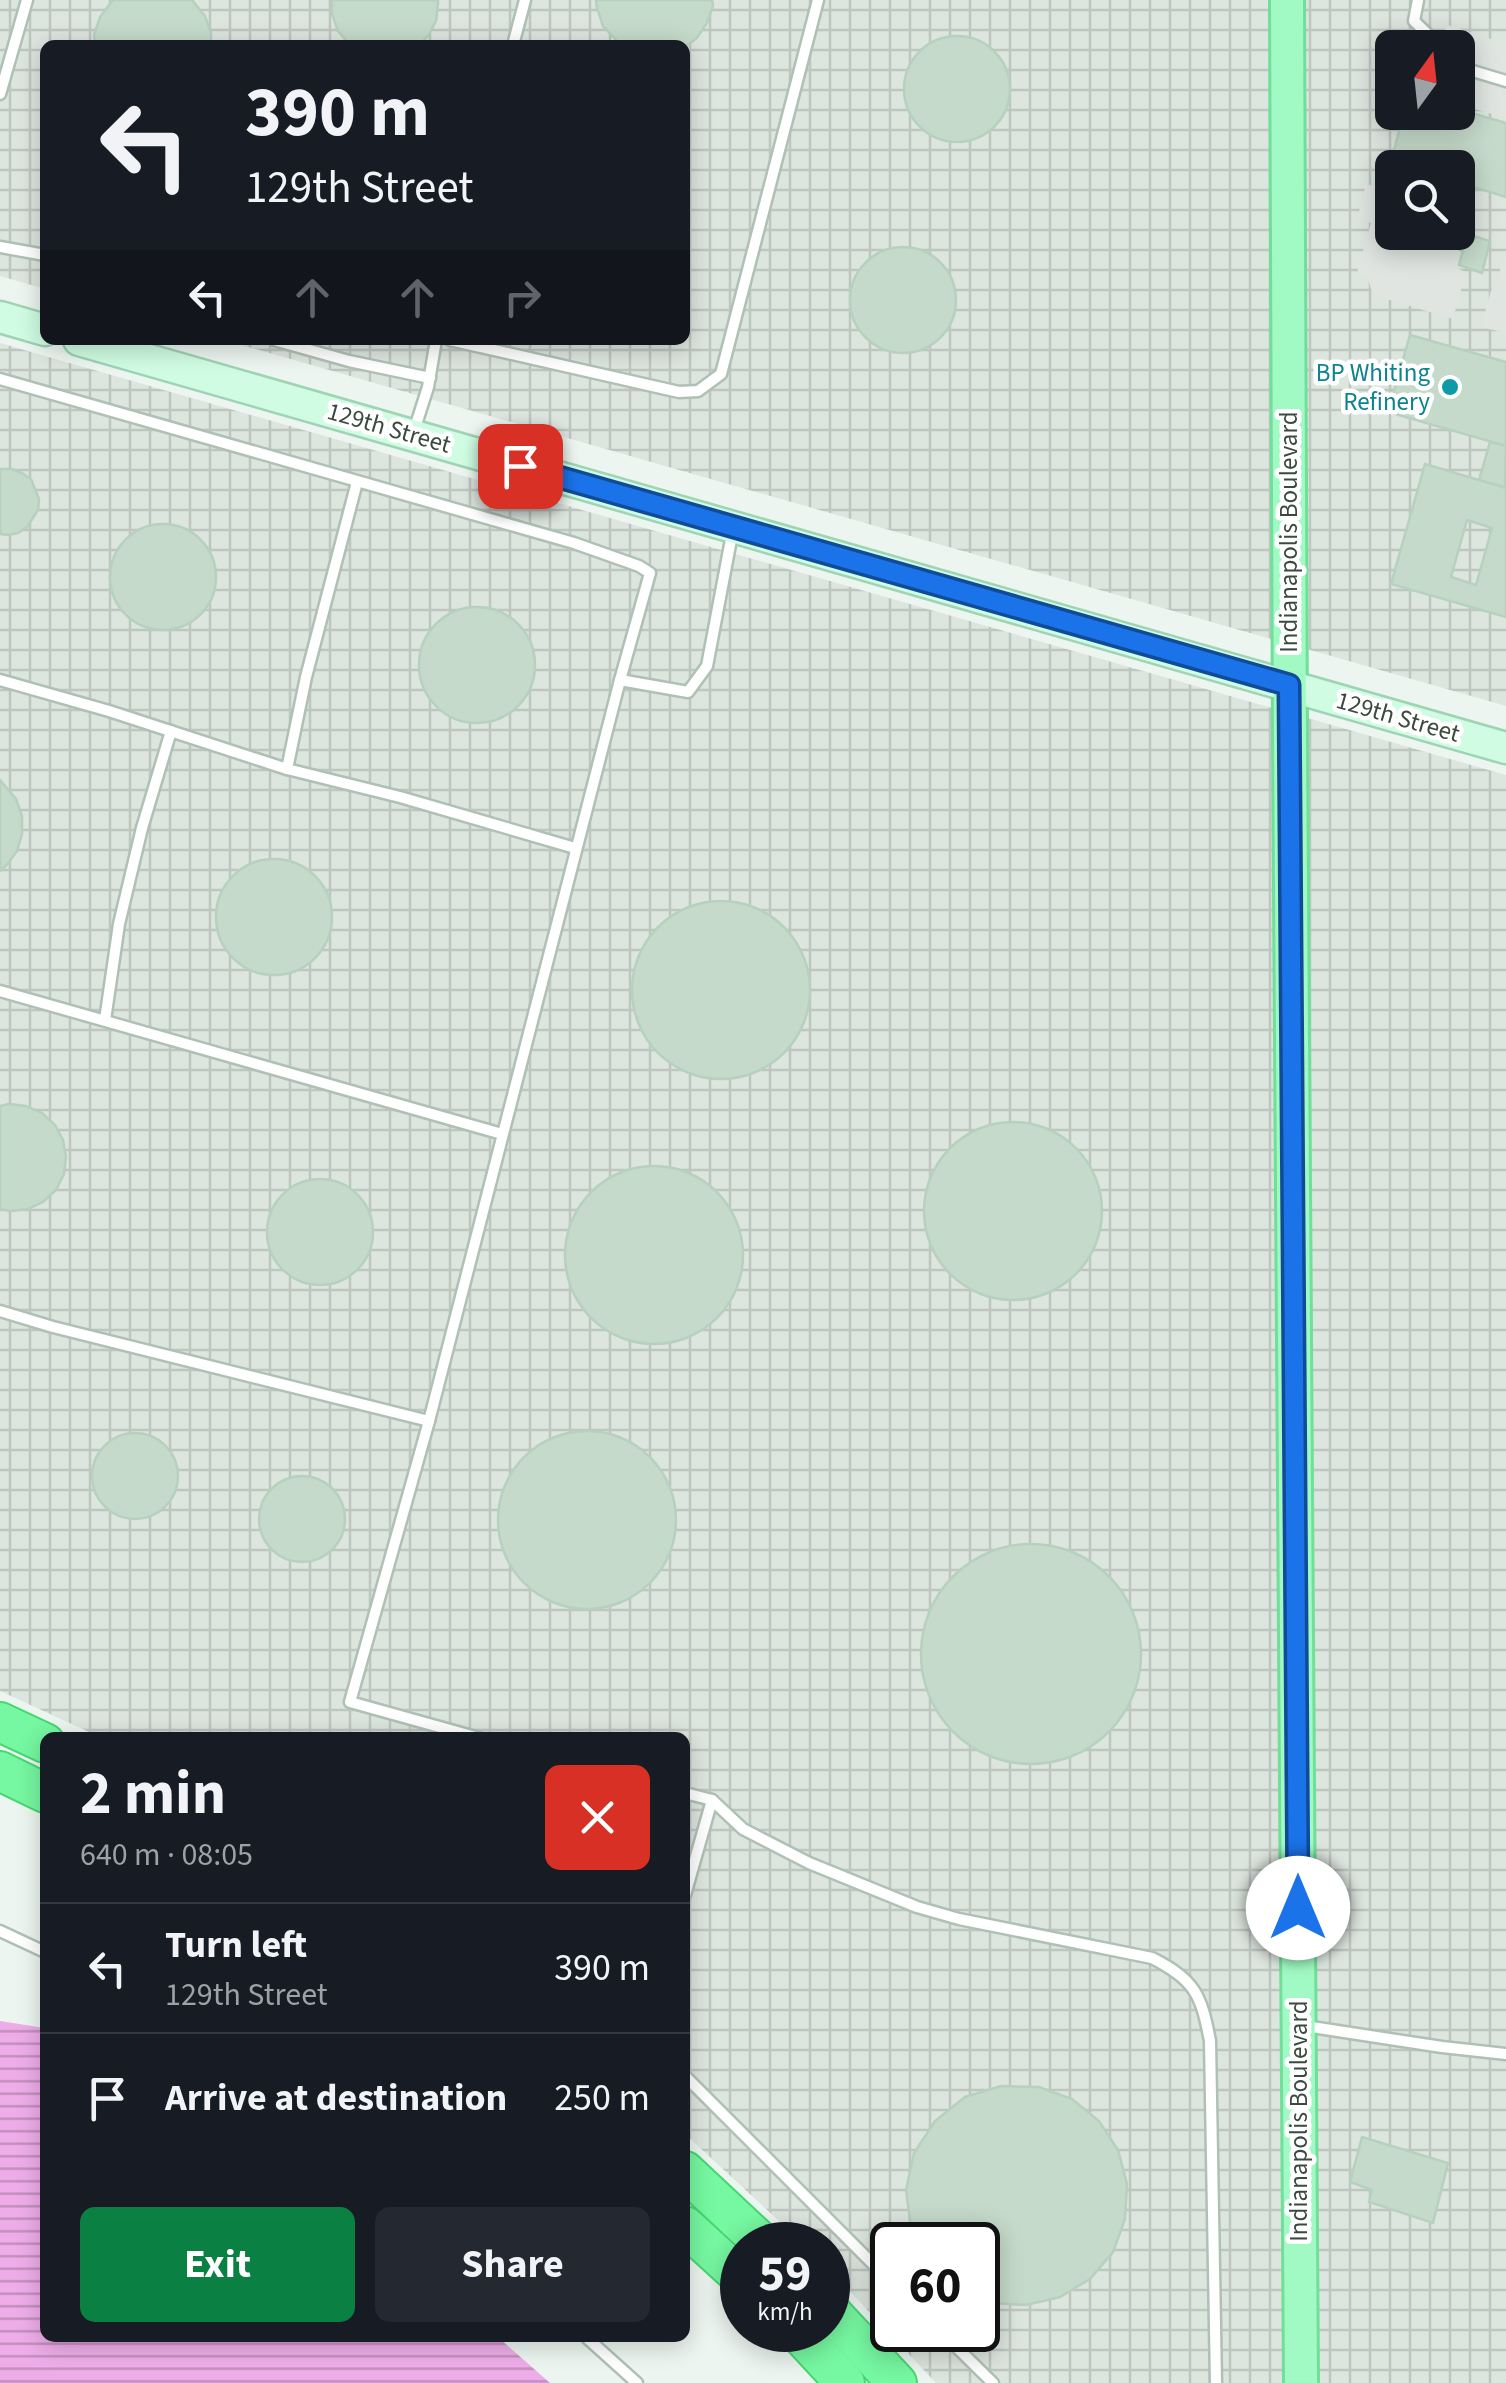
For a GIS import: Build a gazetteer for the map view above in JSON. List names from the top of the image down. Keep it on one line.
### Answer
{"streets":{"main road":["129th Street","Indianapolis Boulevard"]},"crossings":[["129th Street","Indianapolis Boulevard"]],"places":["BP Whiting Refinery"],"north":"top","page":{"turn":["390 m","129th Street"],"heading":["2 min","640 m · 08:05"],"list":[{"name":"Turn left","note":"129th Street","value":"390 m"},{"name":"Arrive at destination","value":"250 m"}],"buttons":["Exit","Share"],"speed":"59 km/h","limit":"60"}}
